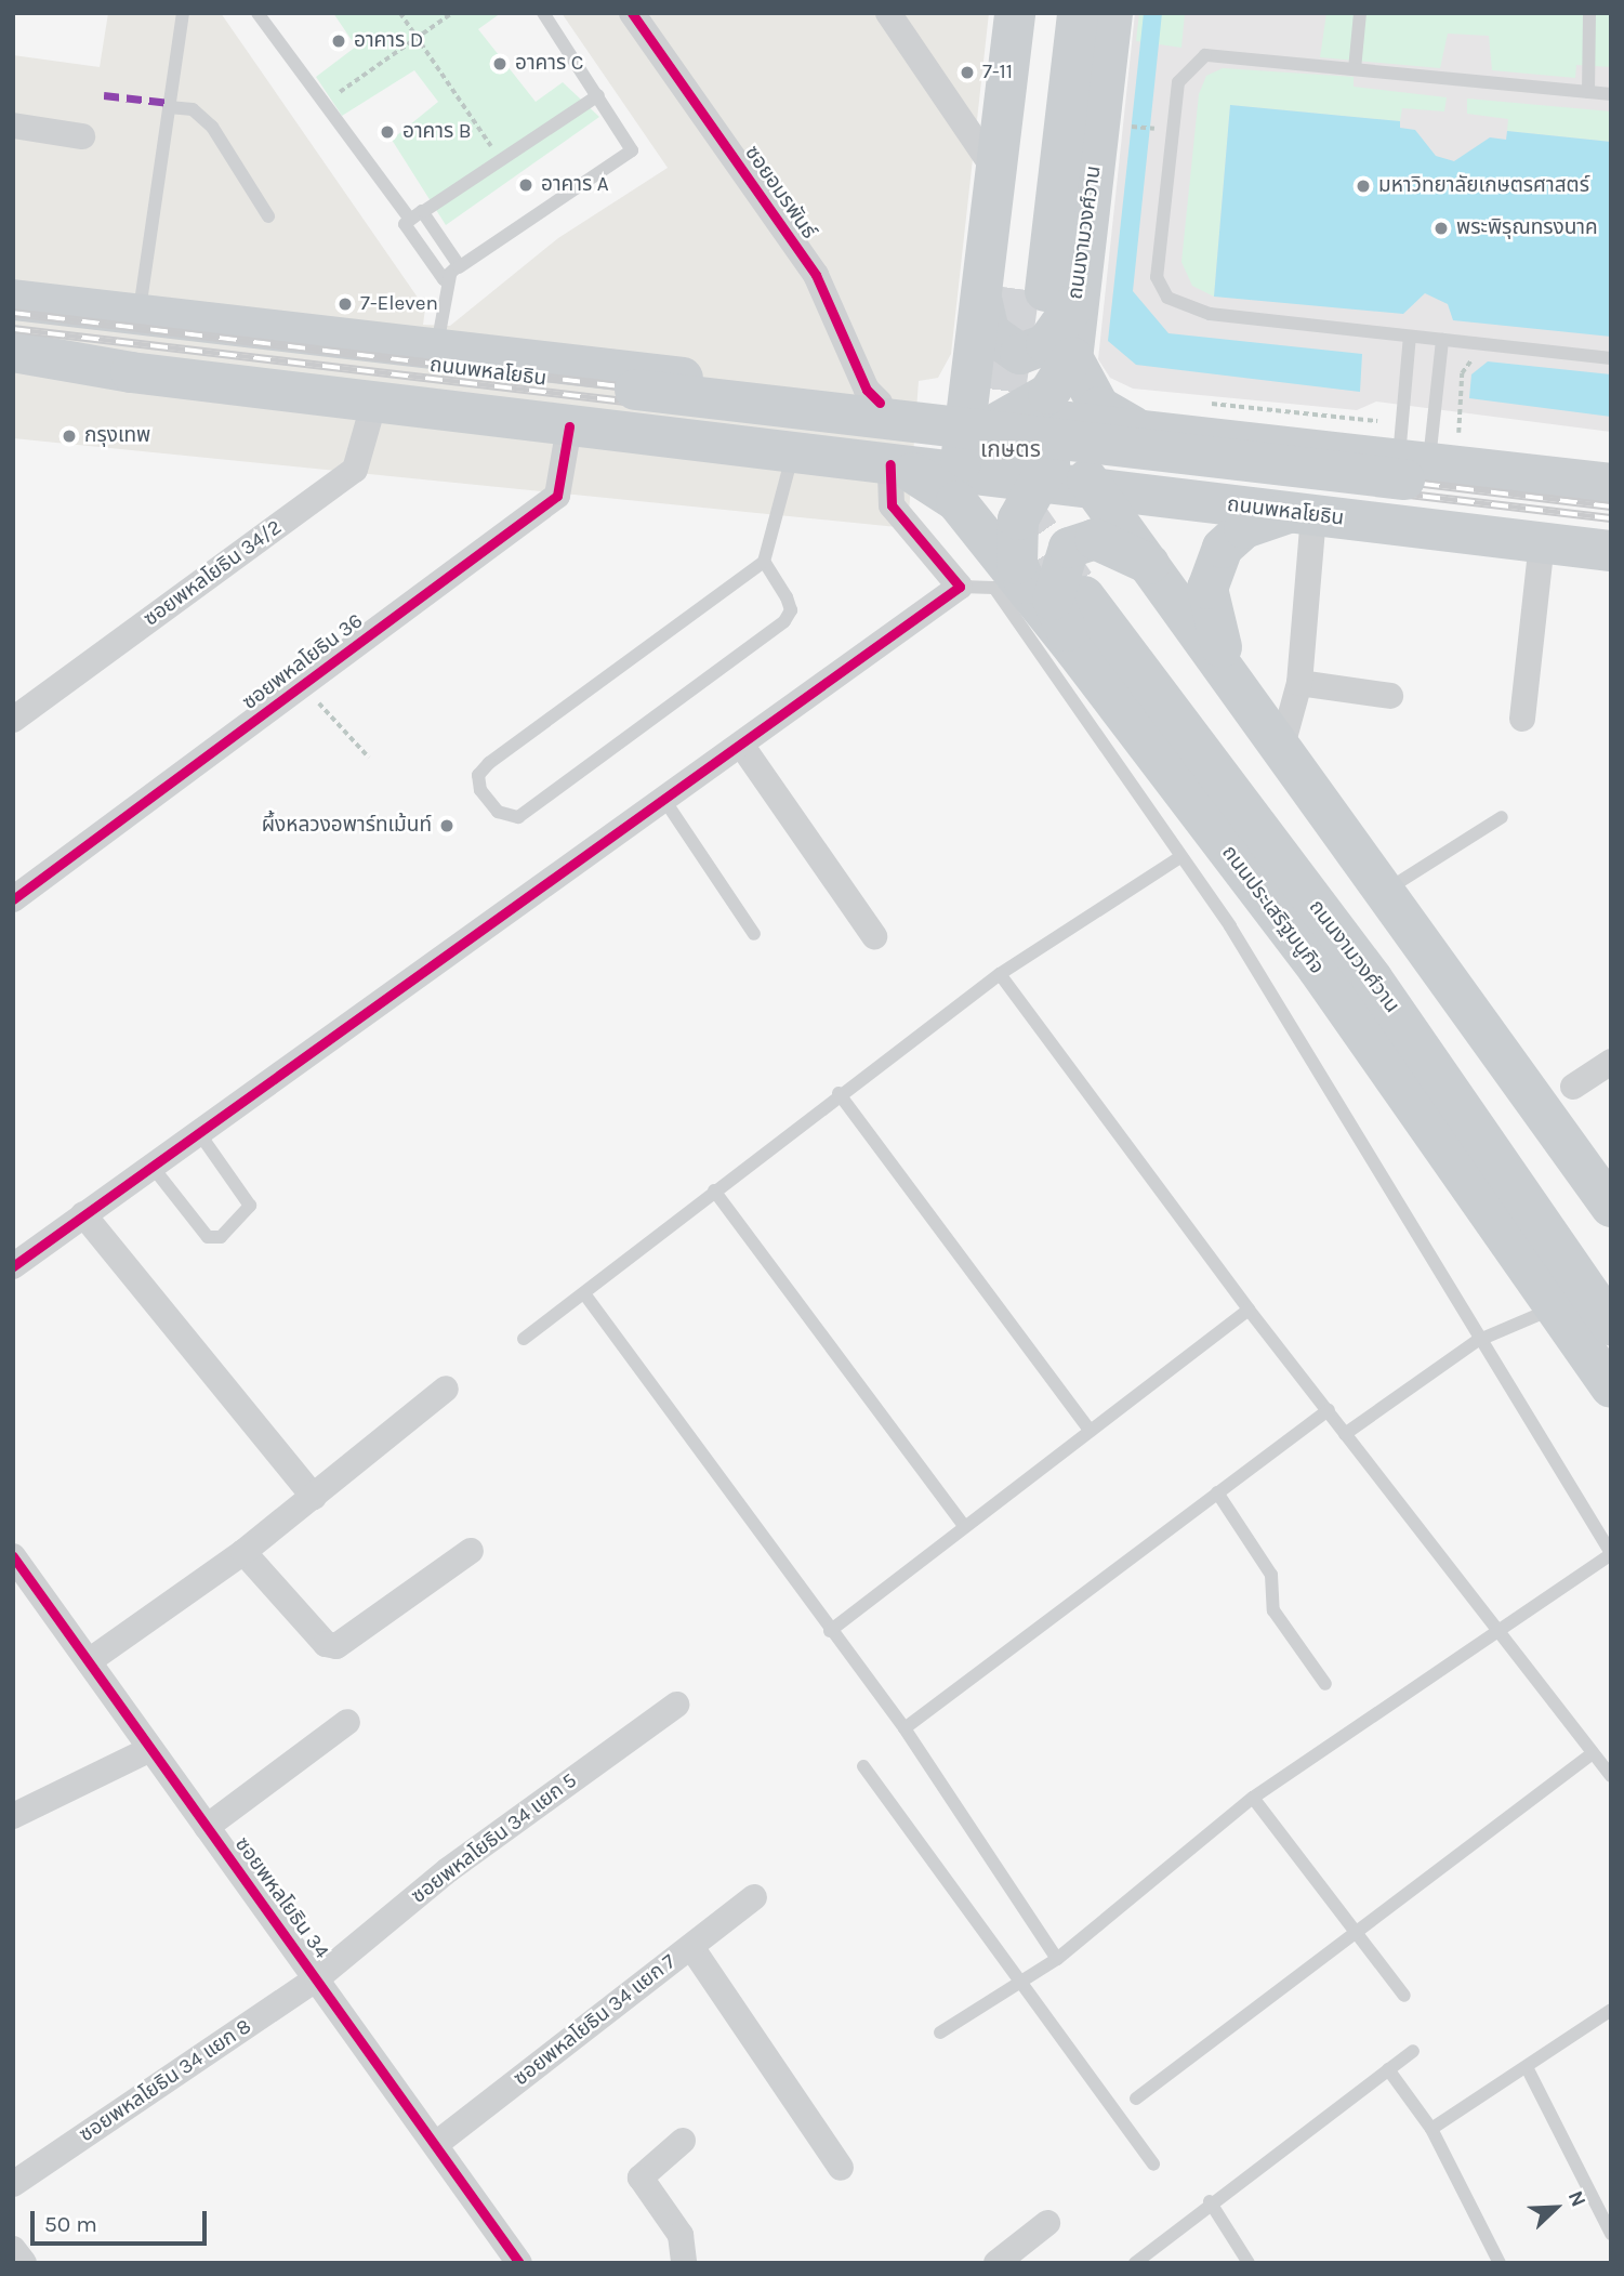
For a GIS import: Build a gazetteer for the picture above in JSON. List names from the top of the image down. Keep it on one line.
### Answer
{"streets":{"main road":["ถนนงามวงศ์วาน","ถนนพหลโยธิน","ถนนประเสริฐมนูกิจ"],"street":["ซอยอมรพันธ์","ซอยพหลโยธิน 34/2","ซอยพหลโยธิน 36","ซอยพหลโยธิน 34 แยก 5","ซอยพหลโยธิน 34","ซอยพหลโยธิน 34 แยก 7","ซอยพหลโยธิน 34 แยก 8"]},"crossings":[["ซอยอมรพันธ์","ถนนพหลโยธิน"],["ถนนงามวงศ์วาน","ถนนพหลโยธิน"],["ถนนพหลโยธิน","ซอยพหลโยธิน 34/2"],["ถนนพหลโยธิน","ซอยพหลโยธิน 36"],["ถนนพหลโยธิน","ถนนประเสริฐมนูกิจ"],["ซอยพหลโยธิน 34 แยก 5","ซอยพหลโยธิน 34"],["ซอยพหลโยธิน 34 แยก 5","ซอยพหลโยธิน 34 แยก 8"],["ซอยพหลโยธิน 34","ซอยพหลโยธิน 34 แยก 7"],["ซอยพหลโยธิน 34","ซอยพหลโยธิน 34 แยก 8"]],"districts":["เกษตร"],"places":["อาคาร D","อาคาร C","7-11","อาคาร B","อาคาร A","มหาวิทยาลัยเกษตรศาสตร์","พระพิรุณทรงนาค","7-Eleven","กรุงเทพ","ผึ้งหลวงอพาร์ทเม้นท์"],"scale_bar":"50 m","north":"top right"}
